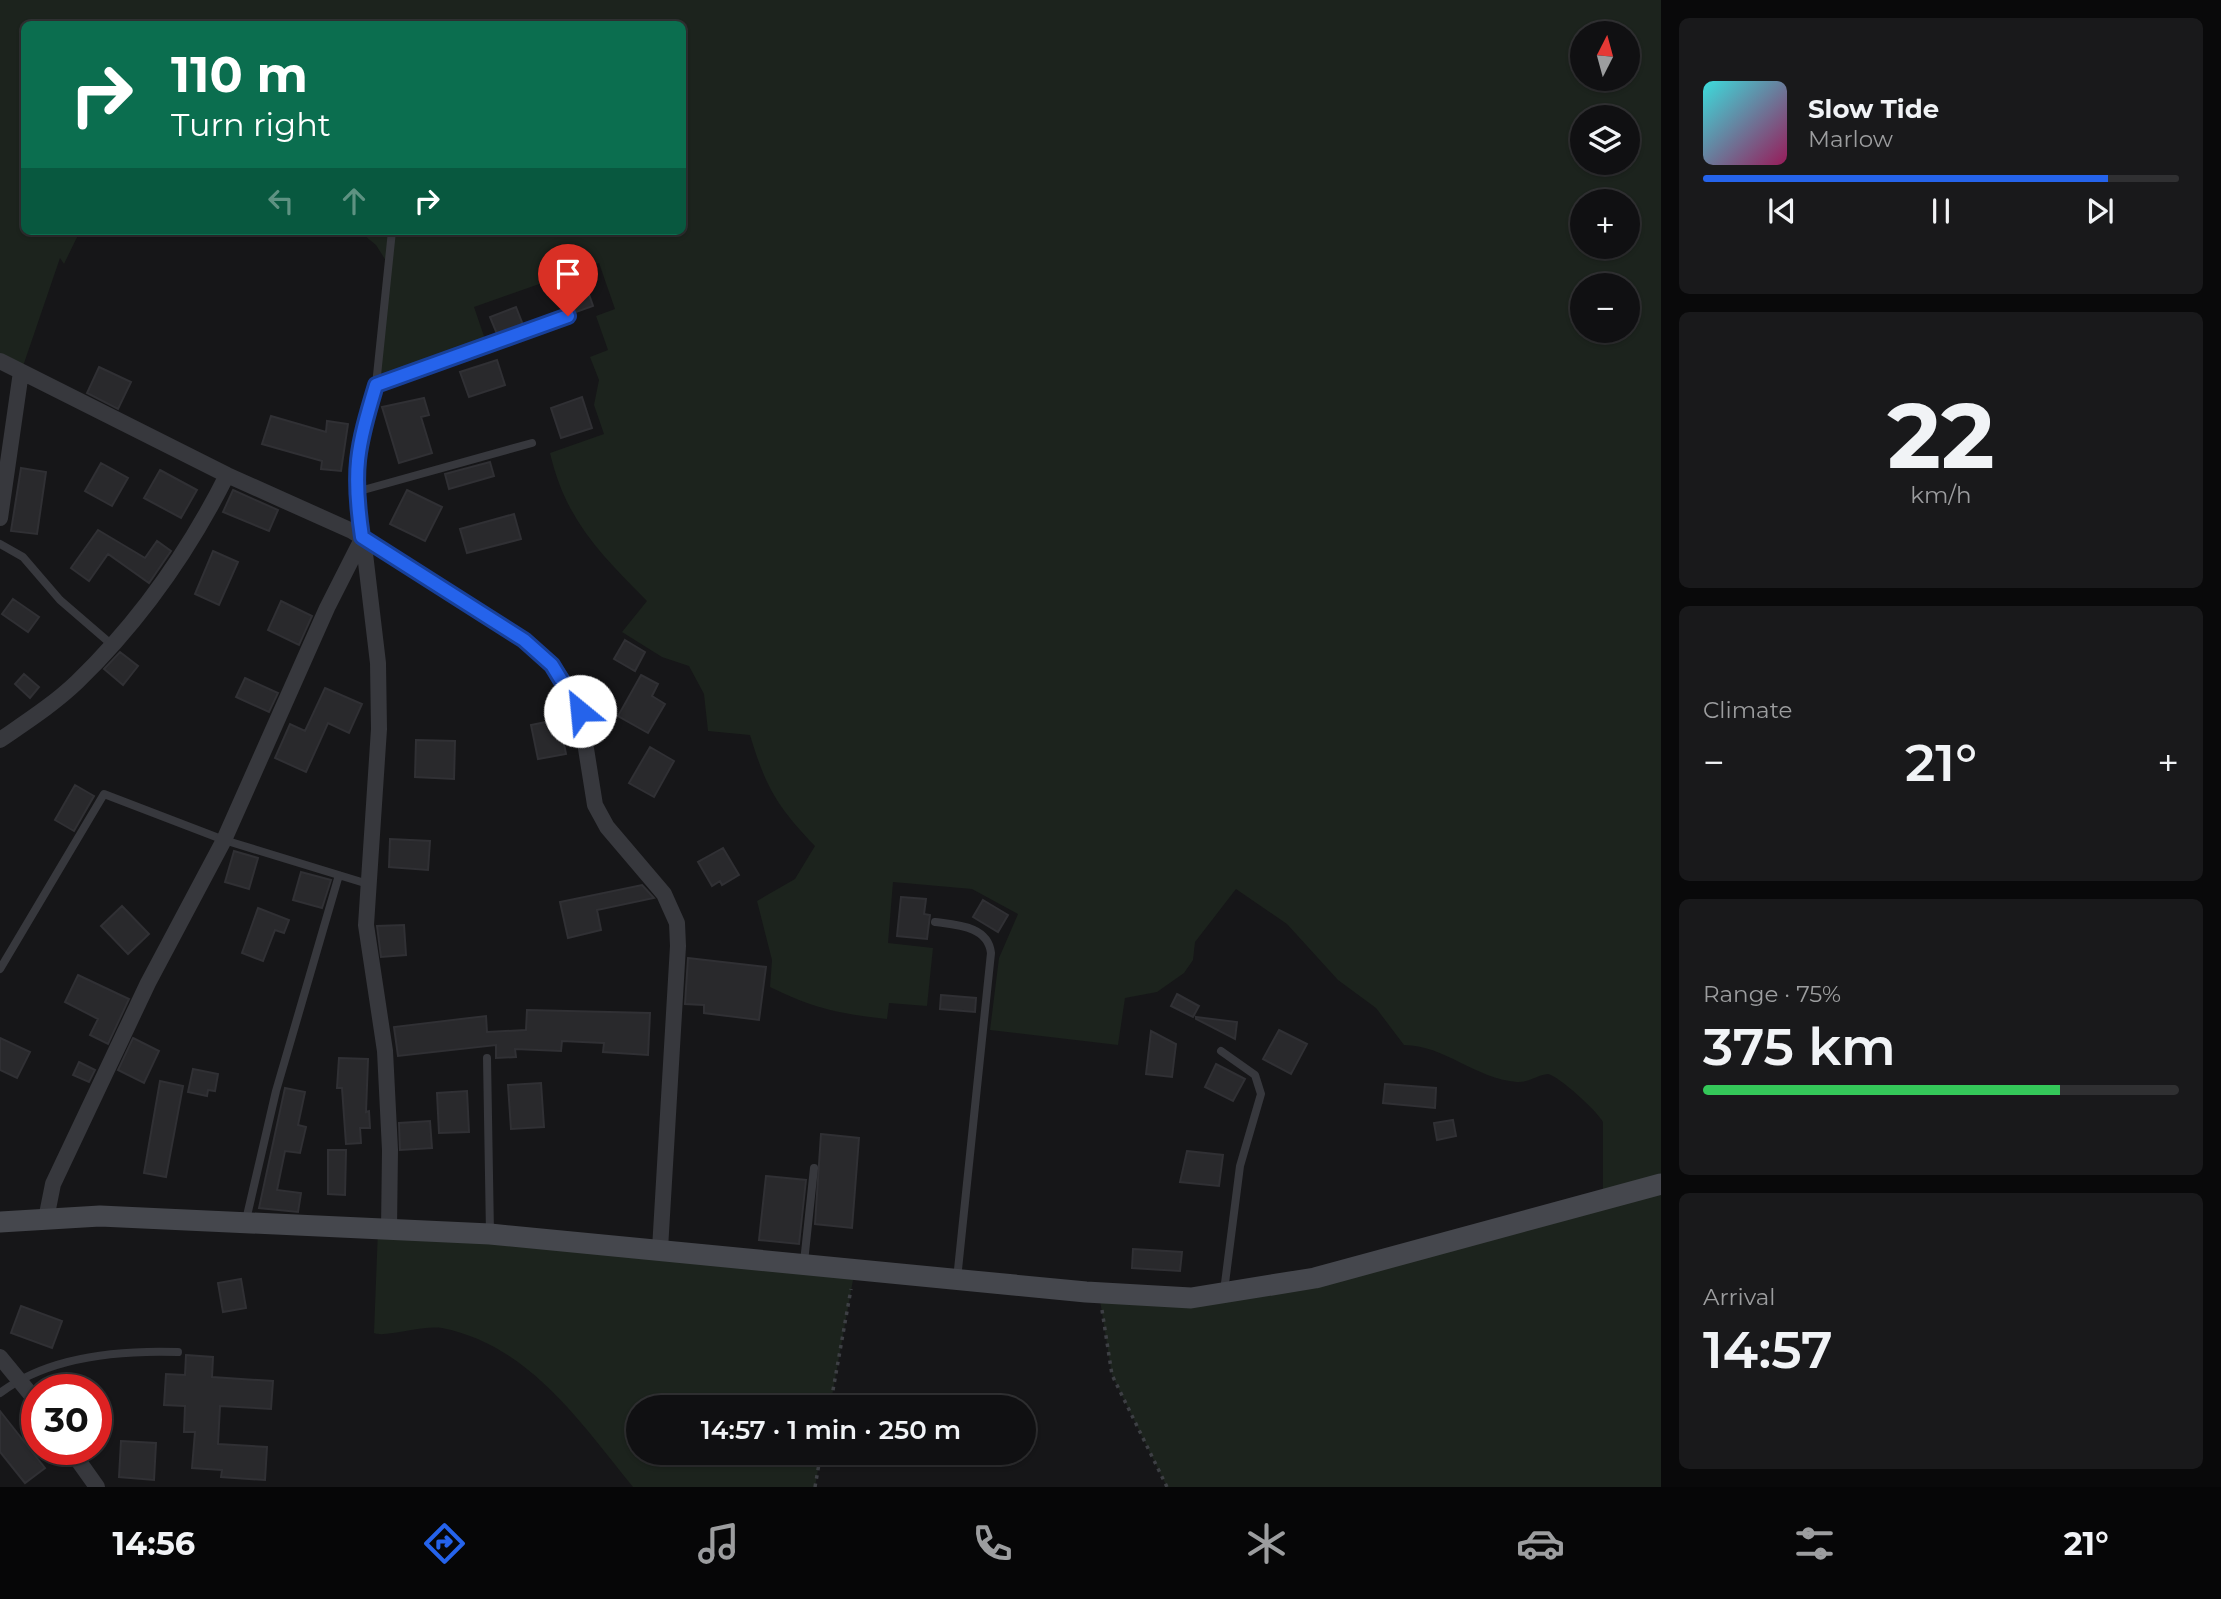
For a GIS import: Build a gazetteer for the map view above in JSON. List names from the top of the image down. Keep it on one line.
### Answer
{"north":"top","page":{"map_buttons":["+","−"],"turn":["110 m","Turn right"],"song":["Slow Tide","Marlow"],"tile":[["22","km/h"],"Climate",["Range · 75%","375 km"],["Arrival","14:57"]],"heat":["−","21°","+"],"limit":"30","trip":"14:57 · 1 min · 250 m","tabs":["14:56","21°"]}}
